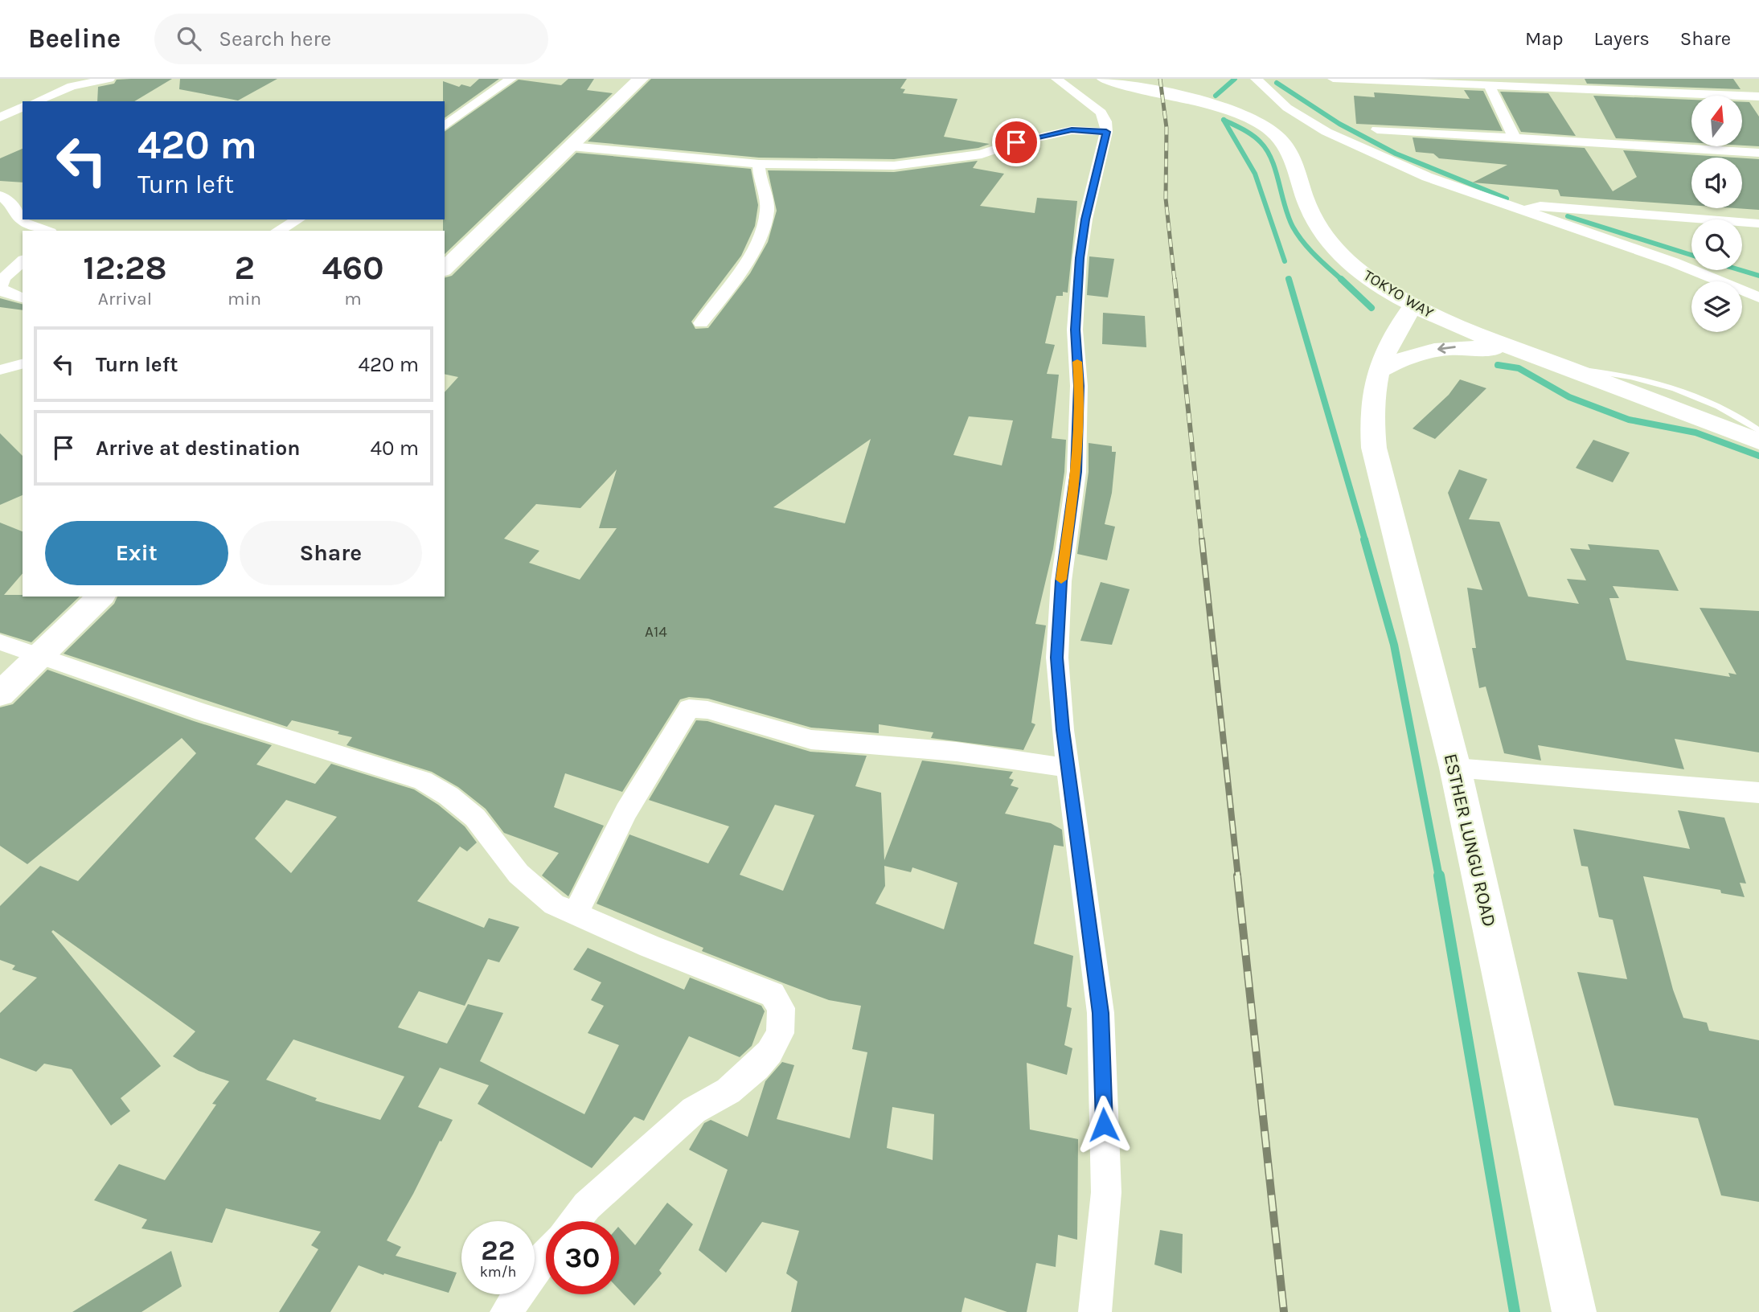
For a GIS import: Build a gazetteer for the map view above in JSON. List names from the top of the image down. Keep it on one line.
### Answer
{"streets":{"street":["TOKYO WAY","ESTHER LUNGU ROAD"]},"crossings":[["TOKYO WAY","ESTHER LUNGU ROAD"]],"house_numbers":["A14"],"north":"top","page":{"header":"Beeline","search":"Search here","nav":["Map","Layers","Share"],"turn":["420 m","Turn left"],"eta":["12:28","Arrival","2","min","460","m"],"list":[{"name":"Turn left","value":"420 m"},{"name":"Arrive at destination","value":"40 m"}],"buttons":["Exit","Share"],"speed":"22 km/h","limit":"30"}}
